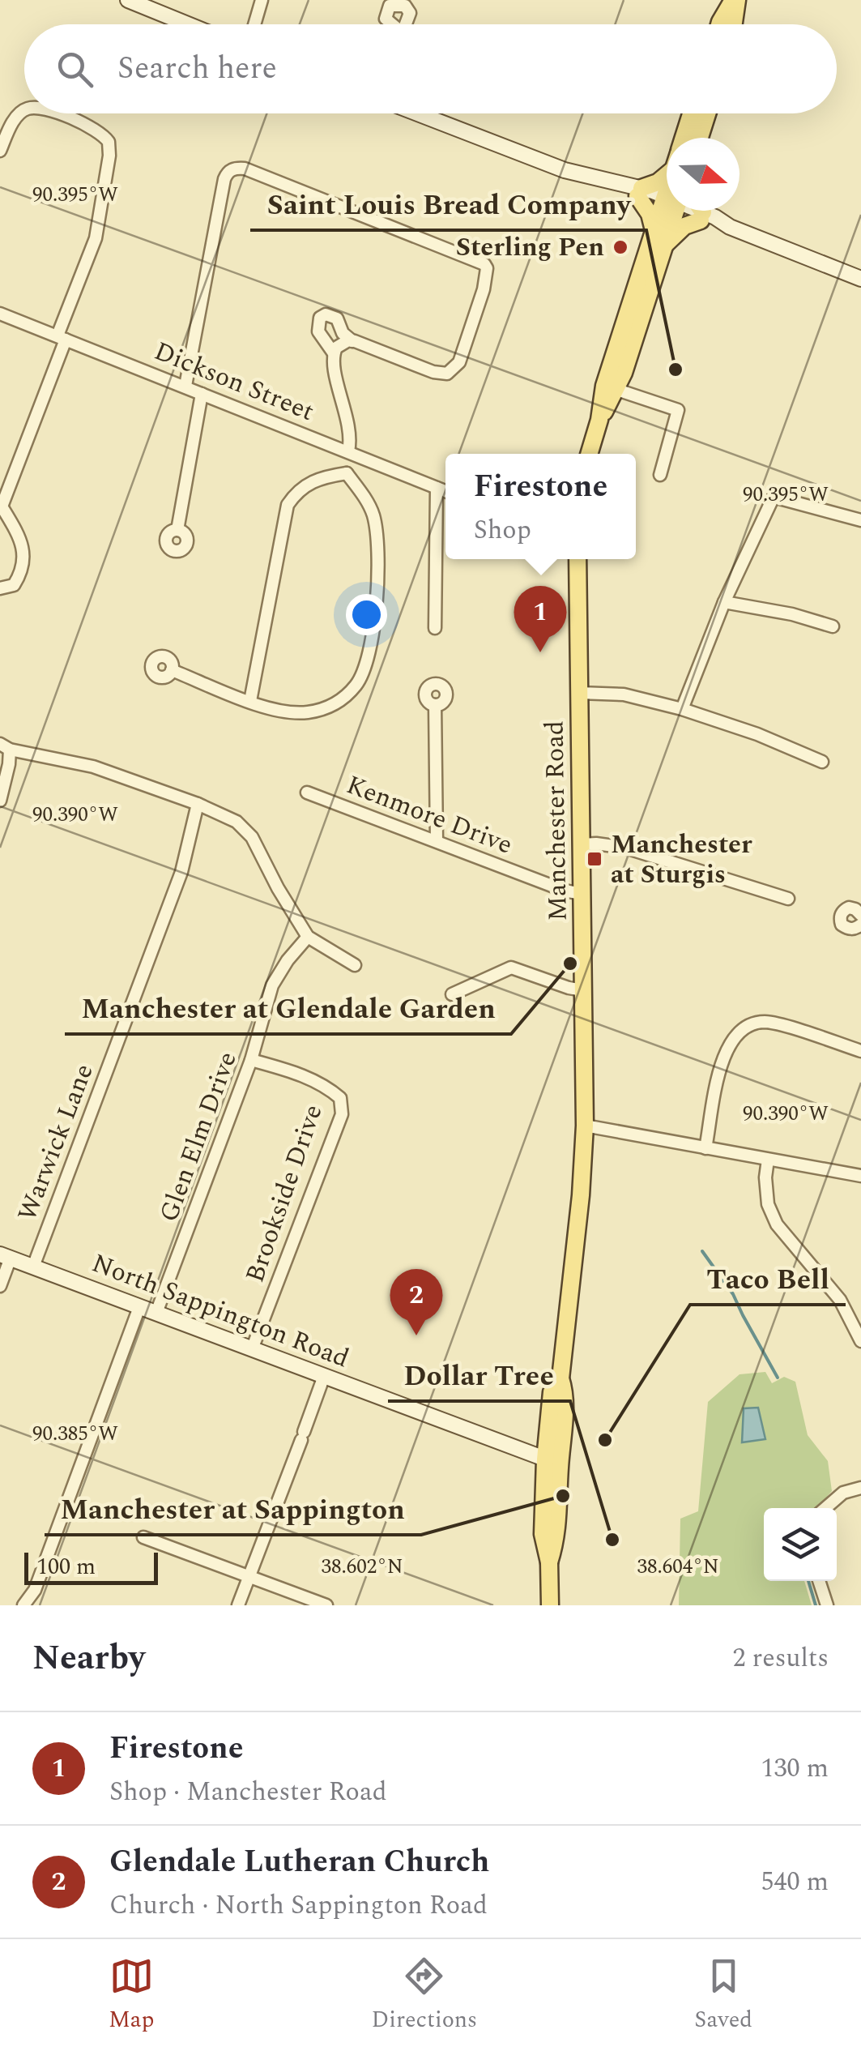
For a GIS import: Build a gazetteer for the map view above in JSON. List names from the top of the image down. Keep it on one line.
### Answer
{"streets":{"main road":["Manchester Road"],"street":["Dickson Street","Kenmore Drive","Glen Elm Drive","Warwick Lane","Brookside Drive","North Sappington Road"]},"crossings":[["Kenmore Drive","Manchester Road"],["Manchester Road","North Sappington Road"],["Glen Elm Drive","Brookside Drive"],["Glen Elm Drive","North Sappington Road"],["Warwick Lane","North Sappington Road"],["Brookside Drive","North Sappington Road"]],"places":{"other":["Sterling Pen","Saint Louis Bread Company","Manchester at Glendale Garden","Taco Bell","Manchester at Sappington","Dollar Tree"],"transit":["Manchester at Sturgis"]},"scale_bar":"100 m","north":"right","page":{"search":"Search here","popup":["Firestone","Shop"],"pins":["1","2"],"scale":"100 m","heading":["Nearby","2 results"],"list":[{"mark":"1","name":"Firestone","note":"Shop · Manchester Road","value":"130 m"},{"mark":"2","name":"Glendale Lutheran Church","note":"Church · North Sappington Road","value":"540 m"}],"nav":["Map","Directions","Saved"]},"coordinates":["90.395°W","90.390°W","90.385°W","38.602°N","38.604°N"]}
